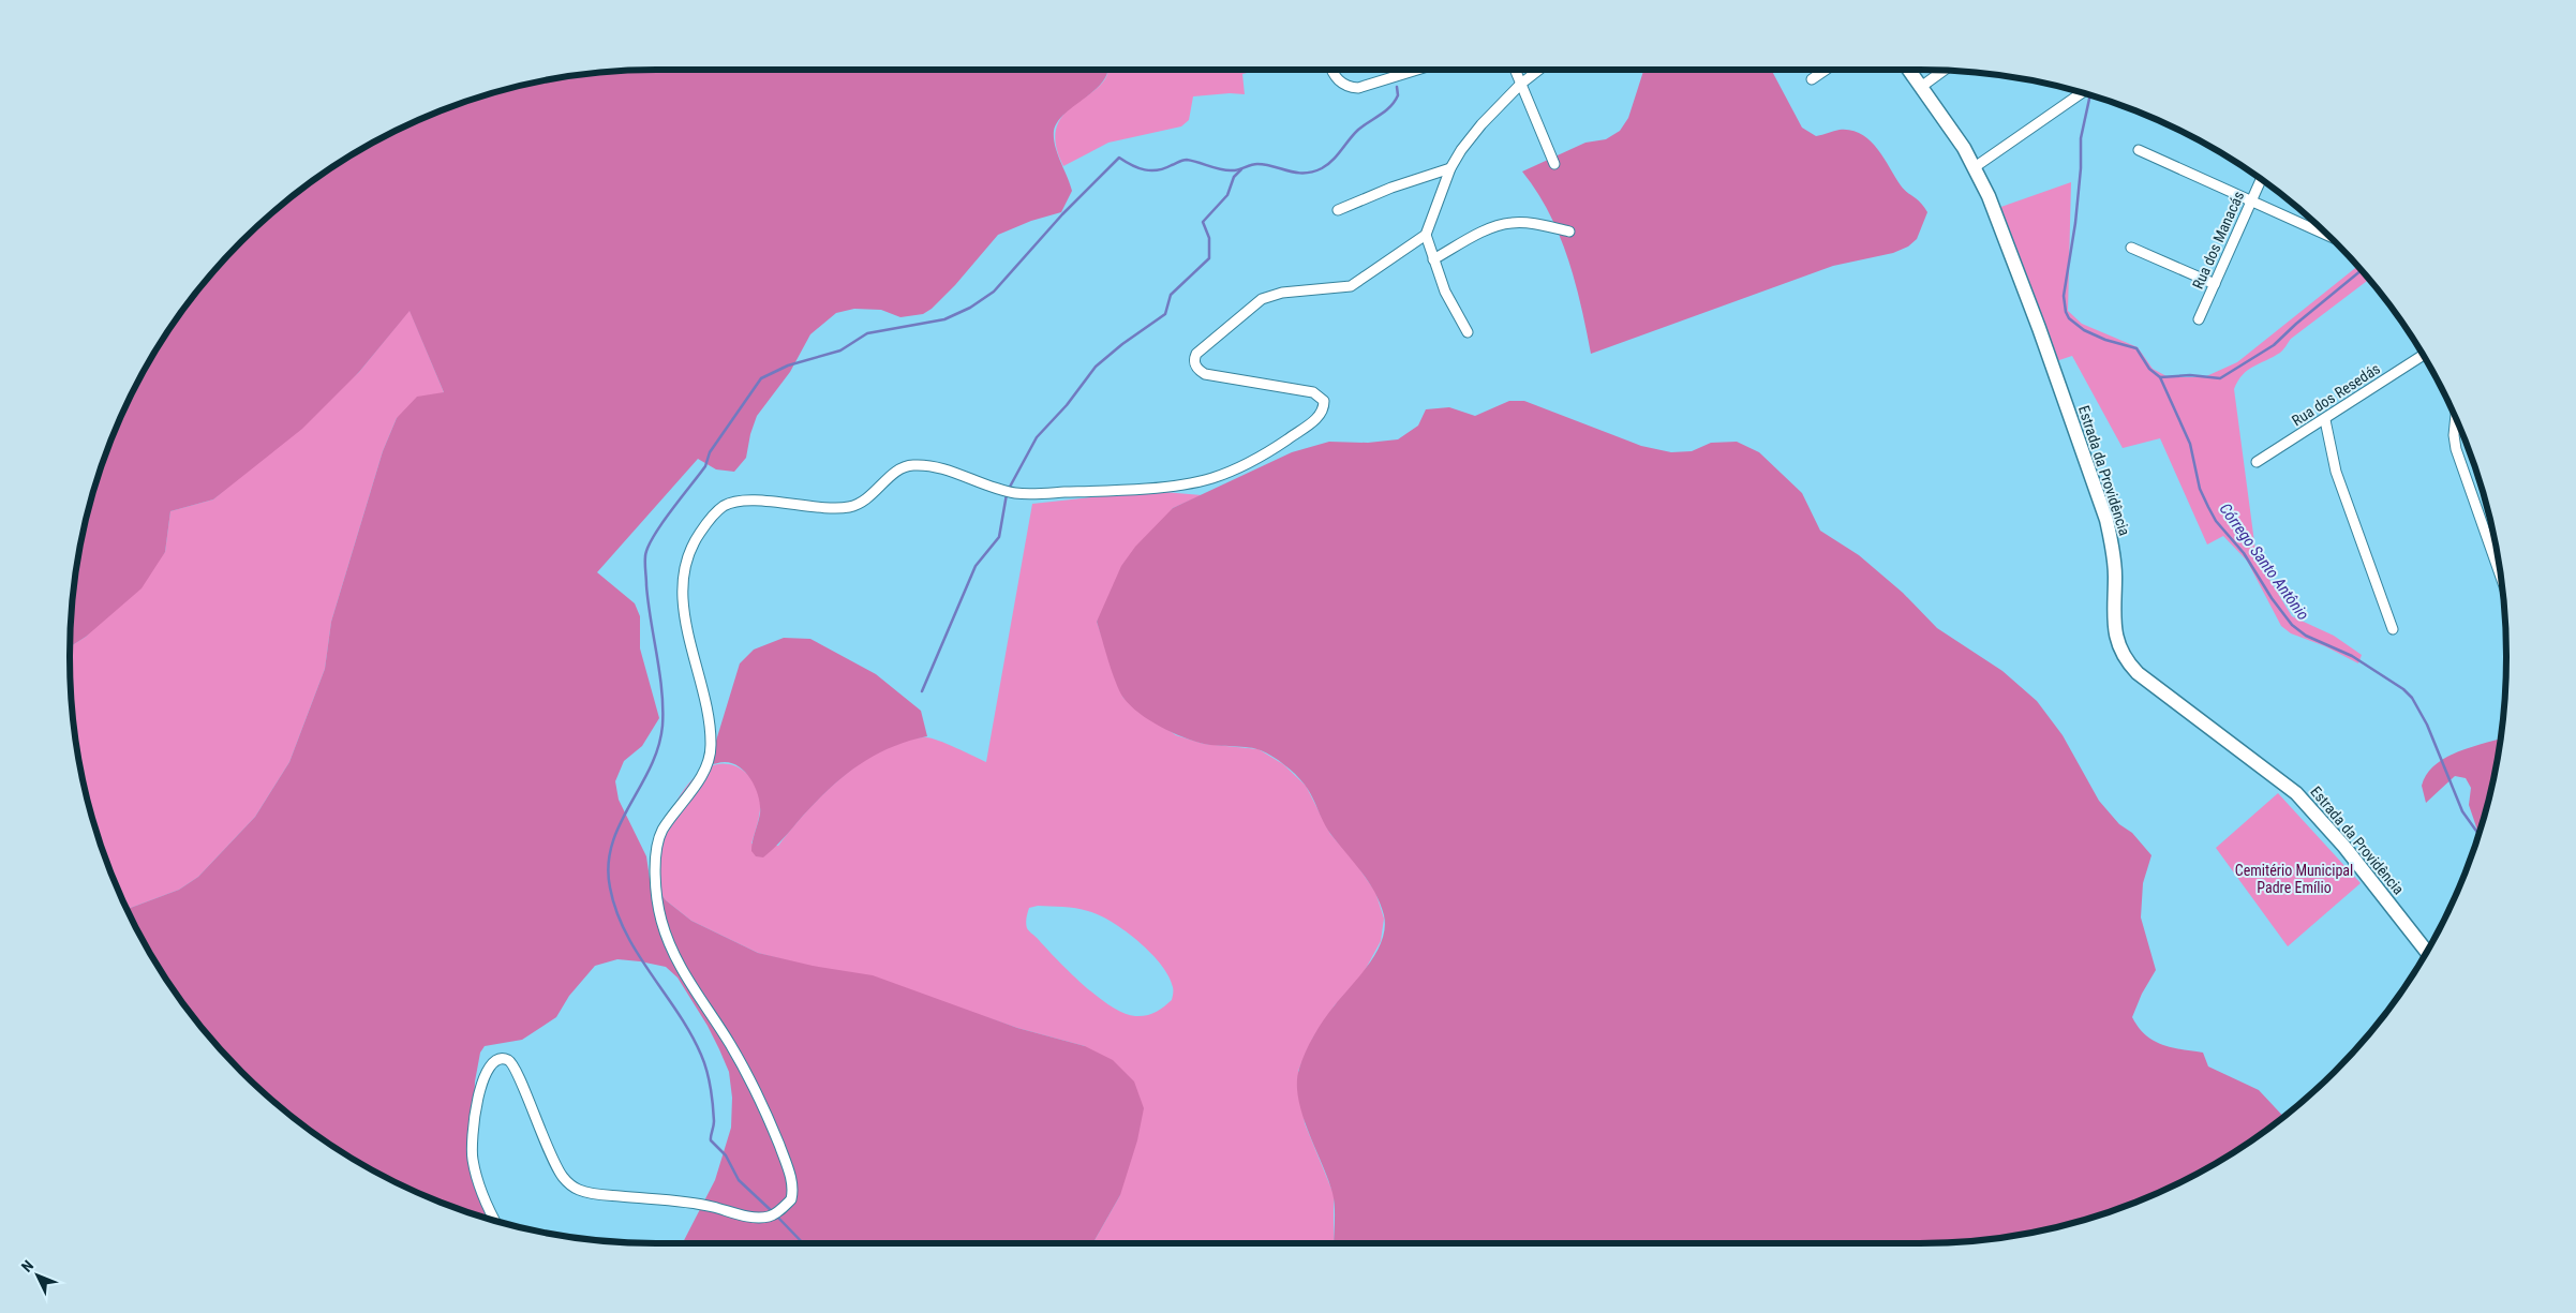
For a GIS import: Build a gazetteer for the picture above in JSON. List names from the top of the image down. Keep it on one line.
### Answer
{"streets":{"street":["Rua dos Manacás","Rua dos Resedás","Estrada da Providência"]},"water":["Córrego Santo Antônio"],"parks":["Cemitério Municipal Padre Emílio"],"north":"top left"}
